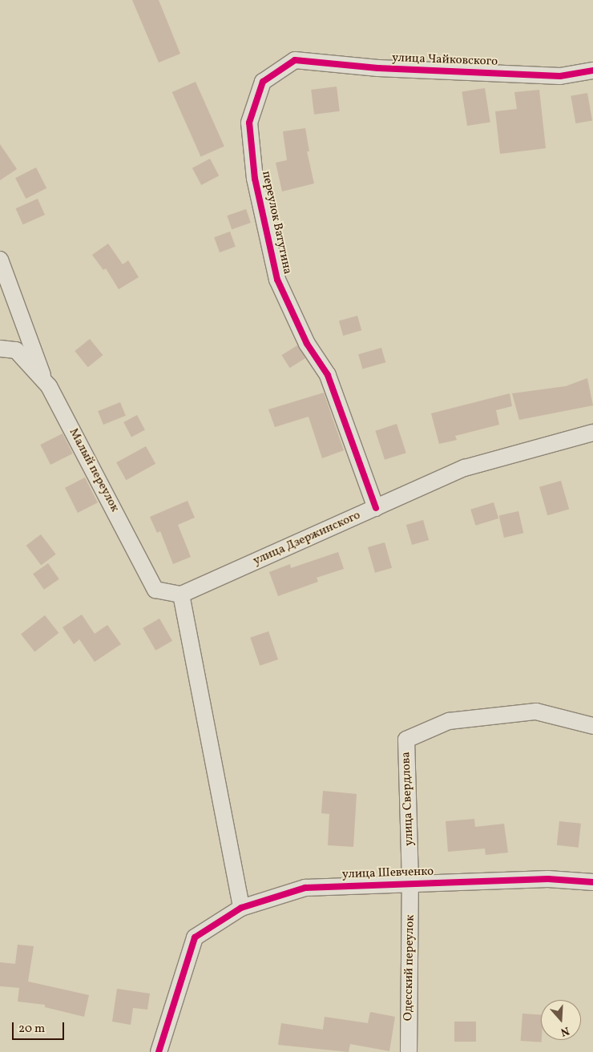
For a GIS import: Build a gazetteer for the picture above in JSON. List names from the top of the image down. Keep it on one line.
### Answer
{"streets":{"street":["улица Чайковского","переулок Ватутина","Малый переулок","улица Дзержинского","улица Свердлова","улица Шевченко","Одесский переулок"]},"crossings":[["улица Чайковского","переулок Ватутина"],["переулок Ватутина","улица Дзержинского"],["Малый переулок","улица Дзержинского"],["улица Свердлова","улица Шевченко"],["улица Свердлова","Одесский переулок"],["улица Шевченко","Одесский переулок"]],"scale_bar":"20 m","north":"bottom"}
